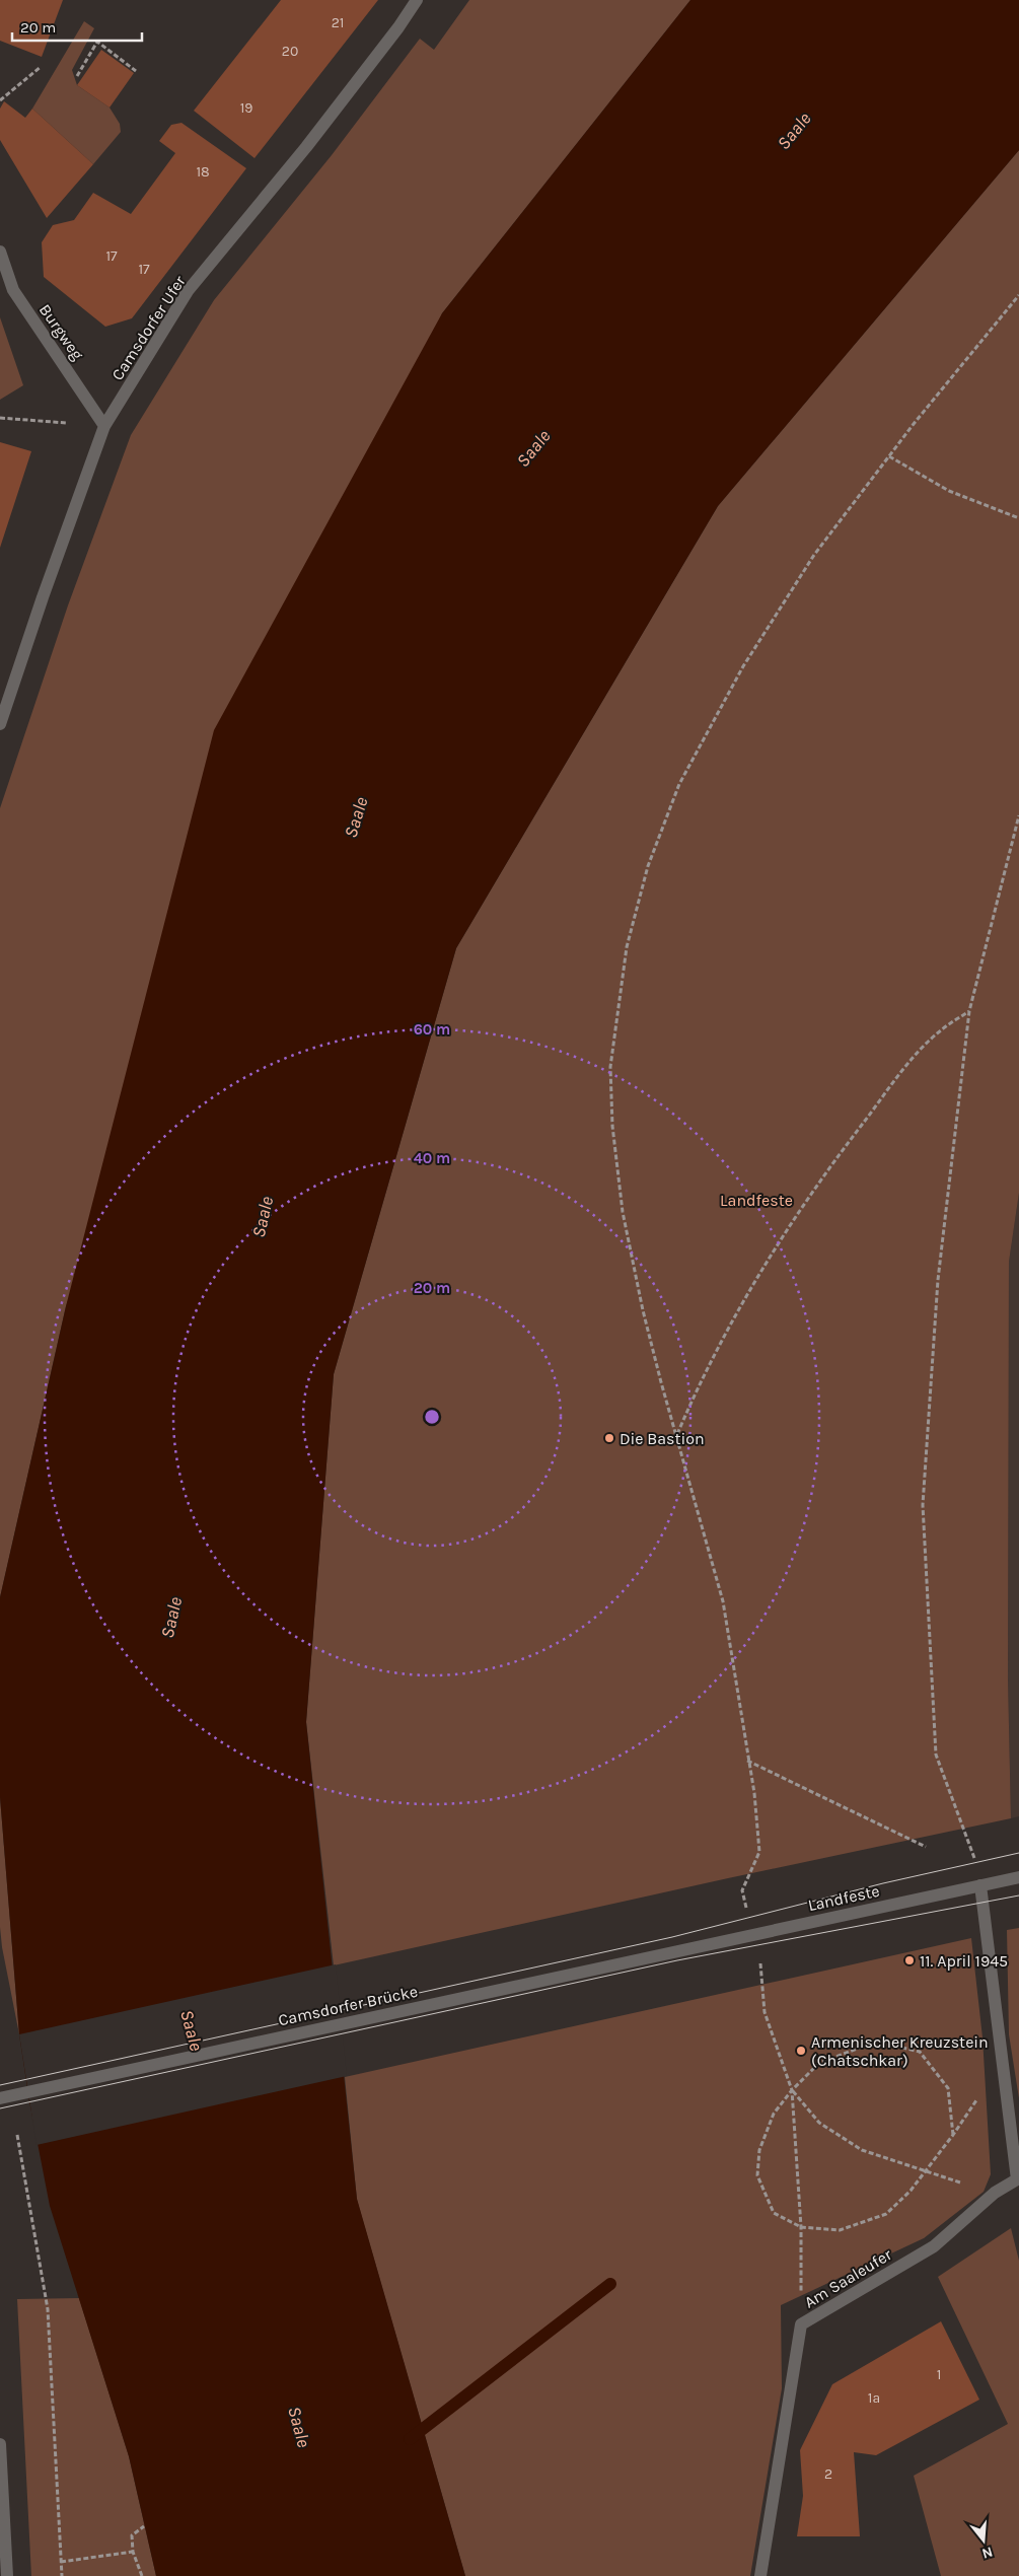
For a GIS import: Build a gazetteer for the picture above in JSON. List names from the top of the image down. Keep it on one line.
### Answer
{"streets":{"street":["Camsdorfer Ufer","Burgweg","Landfeste","Camsdorfer Brücke","Am Saaleufer"]},"crossings":[["Camsdorfer Ufer","Burgweg"],["Landfeste","Camsdorfer Brücke"],["Landfeste","Am Saaleufer"]],"water":["Saale"],"parks":["Landfeste"],"places":["Die Bastion","11. April 1945","Armenischer Kreuzstein (Chatschkar)"],"house_numbers":["21","20","19","18","17","17","1","1a","2"],"scale_bar":"20 m","north":"bottom","rings":["60 m","40 m","20 m"]}
